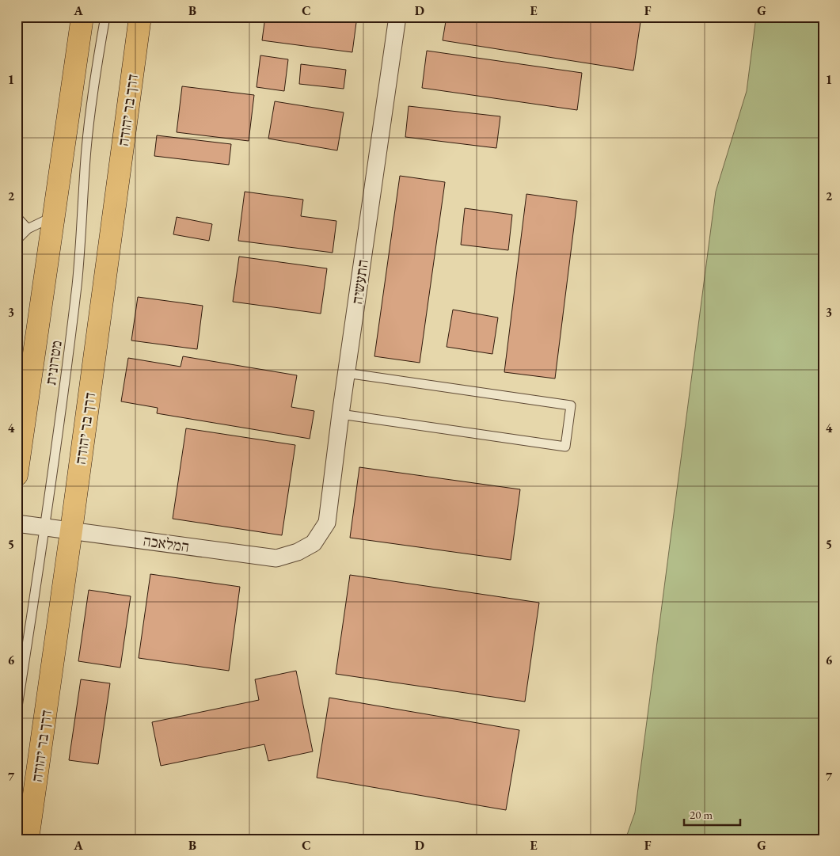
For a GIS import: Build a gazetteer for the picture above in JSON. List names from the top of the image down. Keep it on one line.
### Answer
{"streets":{"main road":["דרך בר יהודה"],"street":["התעשיה","המלאכה"],"lane":["מטרונית"]},"crossings":[["דרך בר יהודה","המלאכה"],["התעשיה","המלאכה"],["מטרונית","המלאכה"]],"scale_bar":"20 m","grid":{"columns":["A","B","C","D","E","F","G"],"rows":["1","2","3","4","5","6","7"]}}
